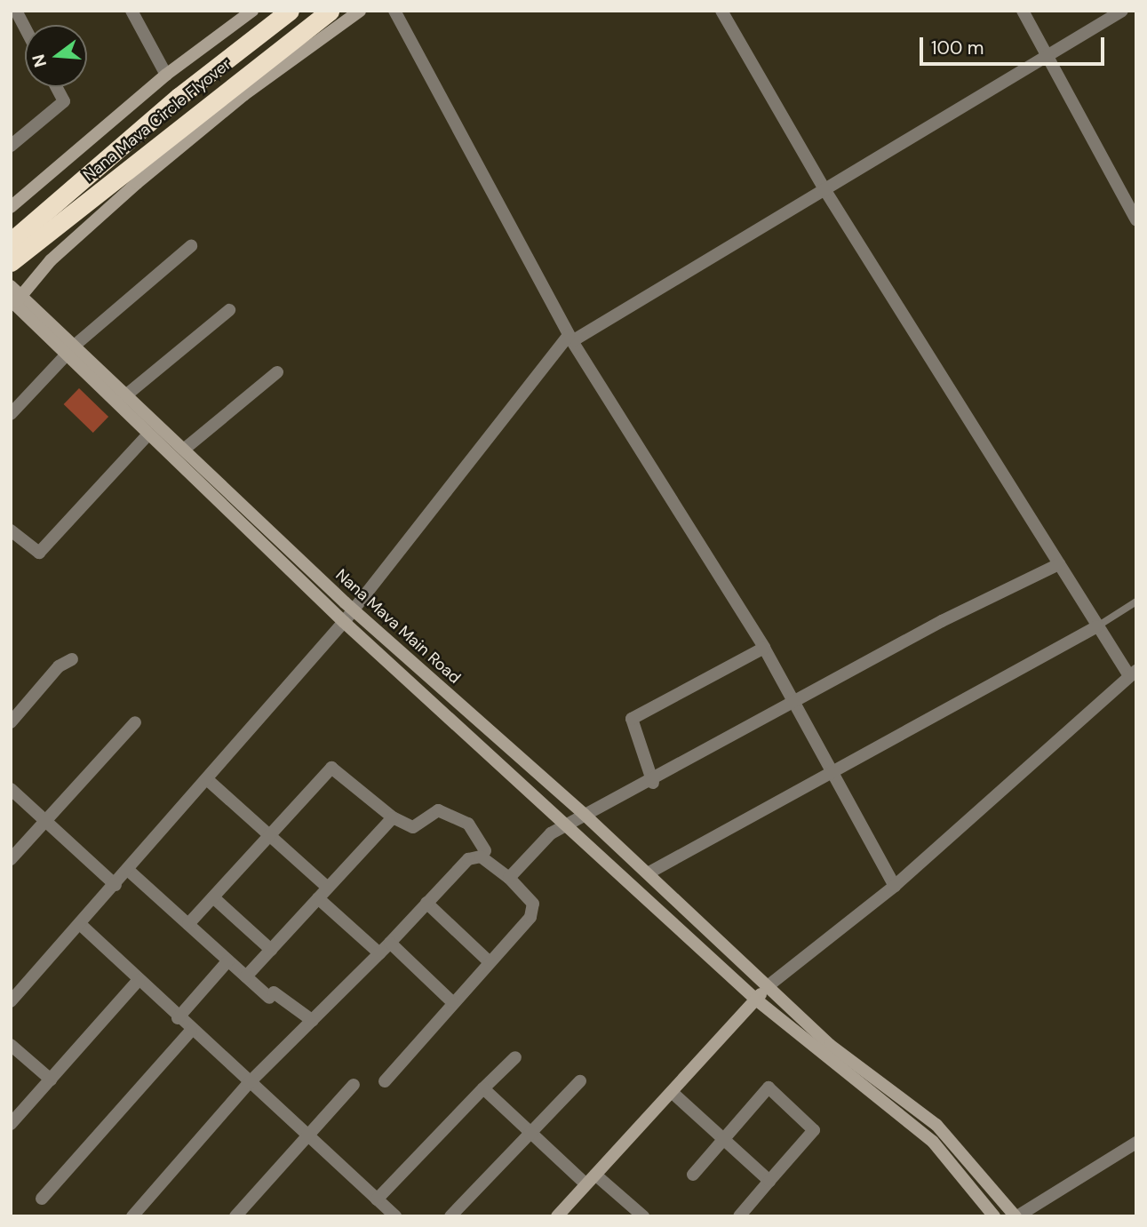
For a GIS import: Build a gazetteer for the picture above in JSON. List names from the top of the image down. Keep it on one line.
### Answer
{"streets":{"highway":["Nana Mava Circle Flyover"],"street":["Nana Mava Main Road"]},"scale_bar":"100 m","north":"left"}
